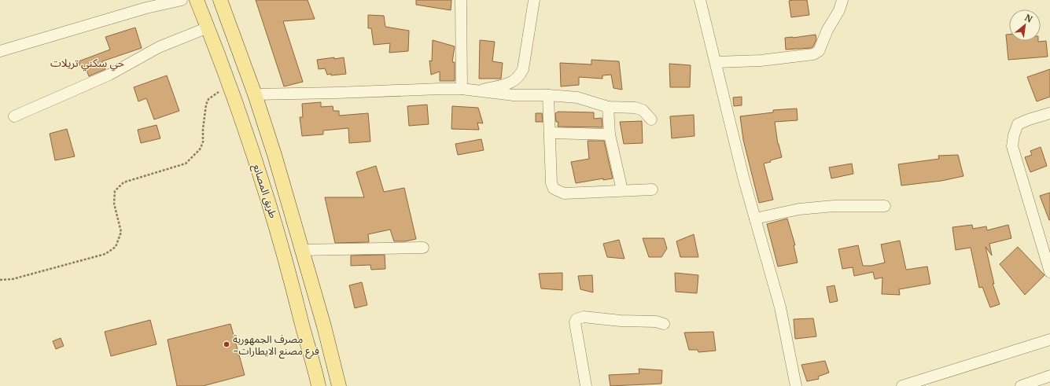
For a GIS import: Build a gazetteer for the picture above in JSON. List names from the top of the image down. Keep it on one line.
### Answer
{"streets":{"main road":["طريق المصانع"]},"districts":["حي سكني تريلات"],"places":["مصرف الجمهورية -فرع مصنع الايطارات"],"north":"top right"}
